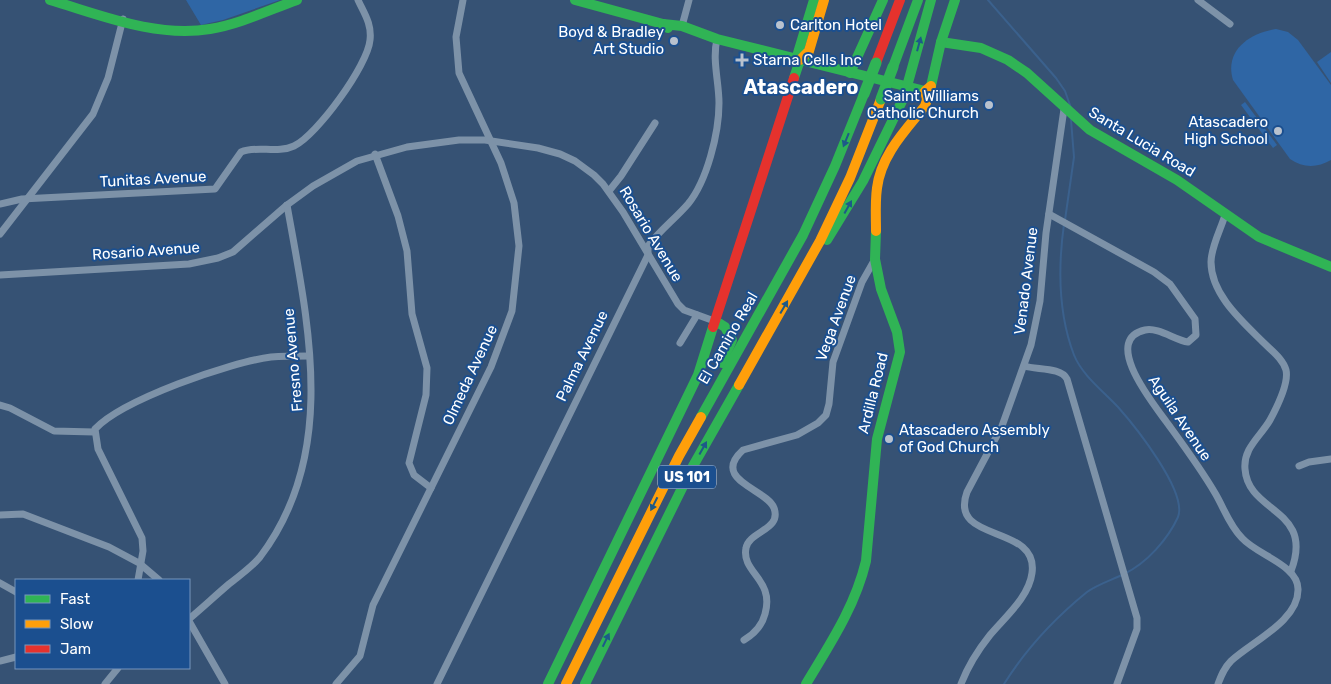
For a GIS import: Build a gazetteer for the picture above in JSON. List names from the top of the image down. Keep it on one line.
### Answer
{"streets":{"main road":["Santa Lucia Road","El Camino Real","Ardilla Road","US 101"],"street":["Tunitas Avenue","Rosario Avenue","Venado Avenue","Vega Avenue","Palma Avenue","Fresno Avenue","Olmeda Avenue","Aguila Avenue"]},"crossings":[["Santa Lucia Road","Venado Avenue"],["Santa Lucia Road","Ardilla Road"],["Rosario Avenue","El Camino Real"],["Rosario Avenue","Palma Avenue"],["Rosario Avenue","Fresno Avenue"],["Rosario Avenue","Olmeda Avenue"],["Venado Avenue","Aguila Avenue"],["Vega Avenue","Ardilla Road"]],"districts":["Atascadero"],"places":{"other":["Carlton Hotel","Boyd & Bradley Art Studio","Saint Williams Catholic Church","Atascadero High School","Atascadero Assembly of God Church"],"health":["Starna Cells Inc"]},"legend":["Fast","Slow","Jam"]}
